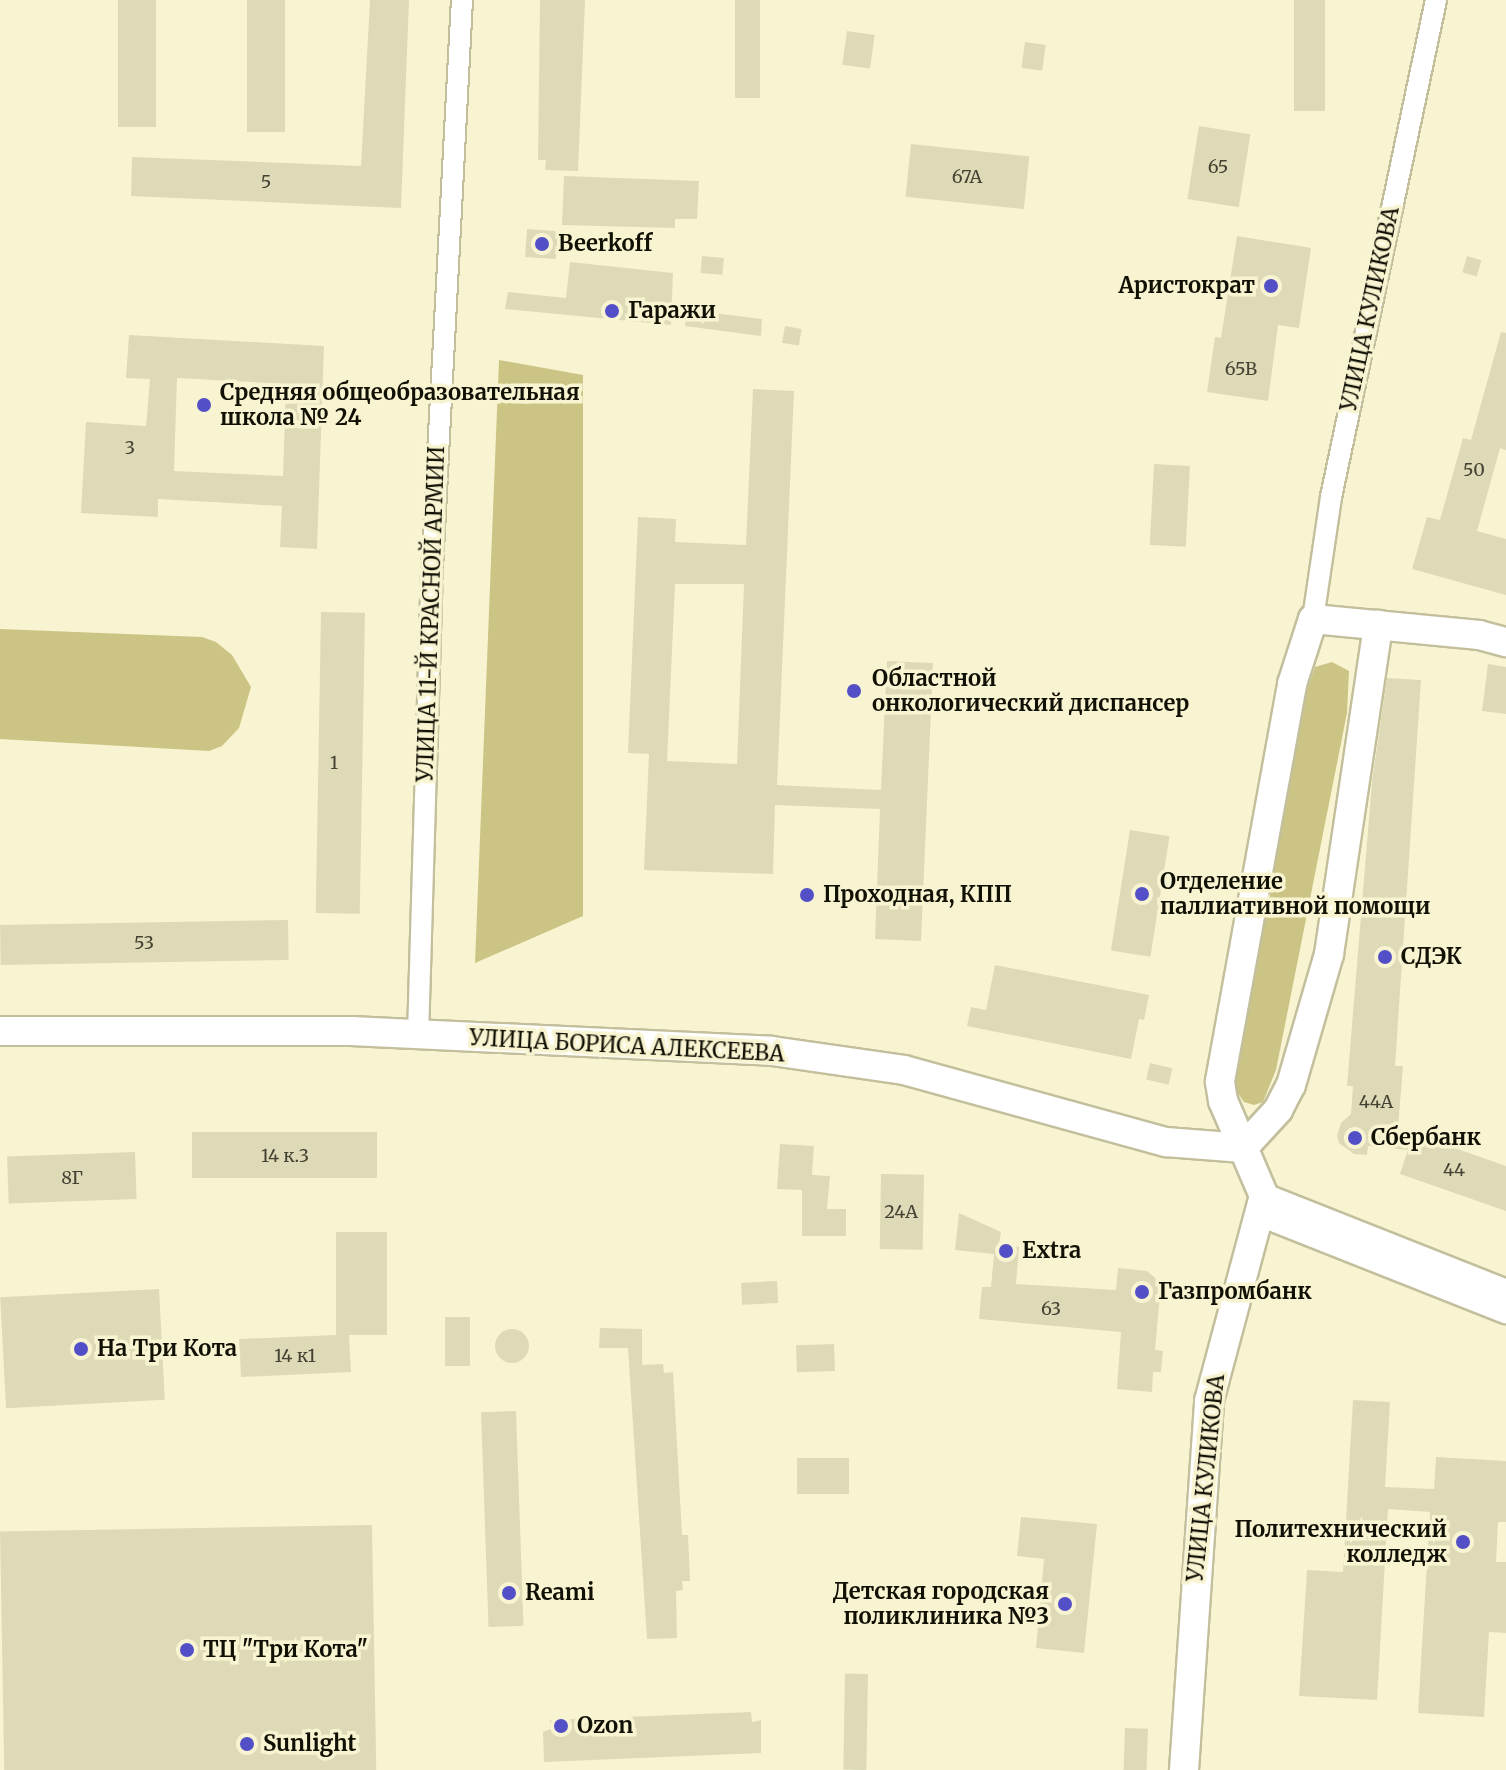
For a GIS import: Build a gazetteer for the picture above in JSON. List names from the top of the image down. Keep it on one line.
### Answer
{"streets":{"main road":["УЛИЦА КУЛИКОВА","УЛИЦА БОРИСА АЛЕКСЕЕВА"],"street":["УЛИЦА 11-Й КРАСНОЙ АРМИИ"]},"crossings":[["УЛИЦА 11-Й КРАСНОЙ АРМИИ","УЛИЦА БОРИСА АЛЕКСЕЕВА"]],"places":["Beerkoff","Аристократ","Гаражи","Средняя общеобразовательная школа № 24","Областной онкологический диспансер","Отделение паллиативной помощи","Проходная, КПП","СДЭК","Сбербанк","Extra","Газпромбанк","На Три Кота","Политехнический колледж","Reami","Детская городская поликлиника №3","ТЦ \"Три Кота\"","Ozon","Sunlight"],"house_numbers":["65","67А","5","65В","3","50","1","53","44А","14 к.3","44","8Г","24А","63","14 к1"]}
